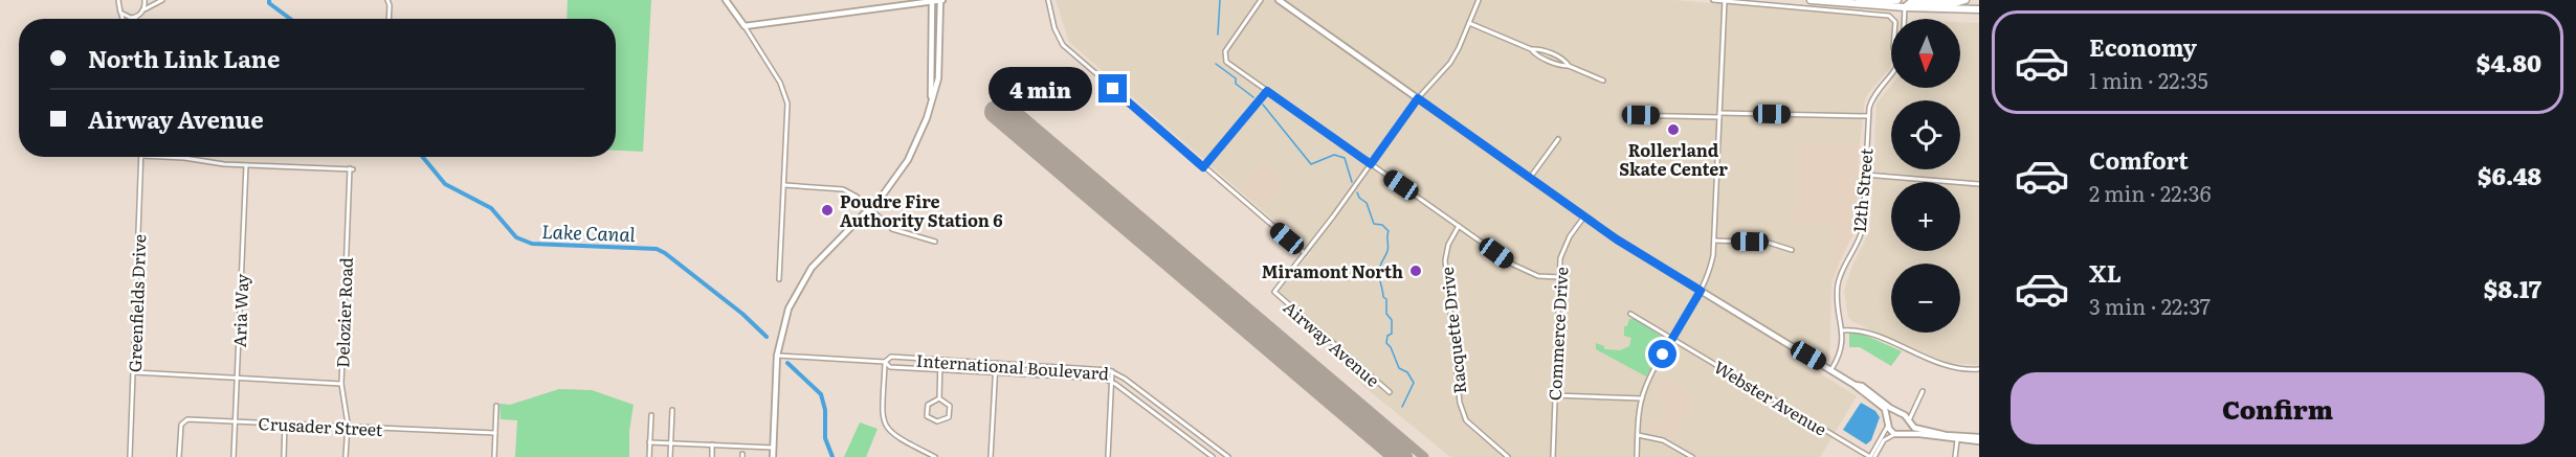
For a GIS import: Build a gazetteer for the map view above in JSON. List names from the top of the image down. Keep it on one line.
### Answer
{"streets":{"street":["12th Street","Greenfields Drive","Aria Way","Delozier Road","Racquette Drive","Commerce Drive","Airway Avenue","International Boulevard","Webster Avenue","Crusader Street"]},"crossings":[["Aria Way","Delozier Road"],["Aria Way","Crusader Street"],["Delozier Road","Crusader Street"]],"water":["Lake Canal"],"places":["Rollerland Skate Center","Poudre Fire Authority Station 6","Miramont North"],"north":"bottom","page":{"list":[{"name":"Economy","note":"1 min · 22:35","value":"$4.80"},{"name":"Comfort","note":"2 min · 22:36","value":"$6.48"},{"name":"XL","note":"3 min · 22:37","value":"$8.17"}],"map_buttons":["+","−"],"banner":["North Link Lane","Airway Avenue"],"bubble":"4 min","buttons":"Confirm"}}
